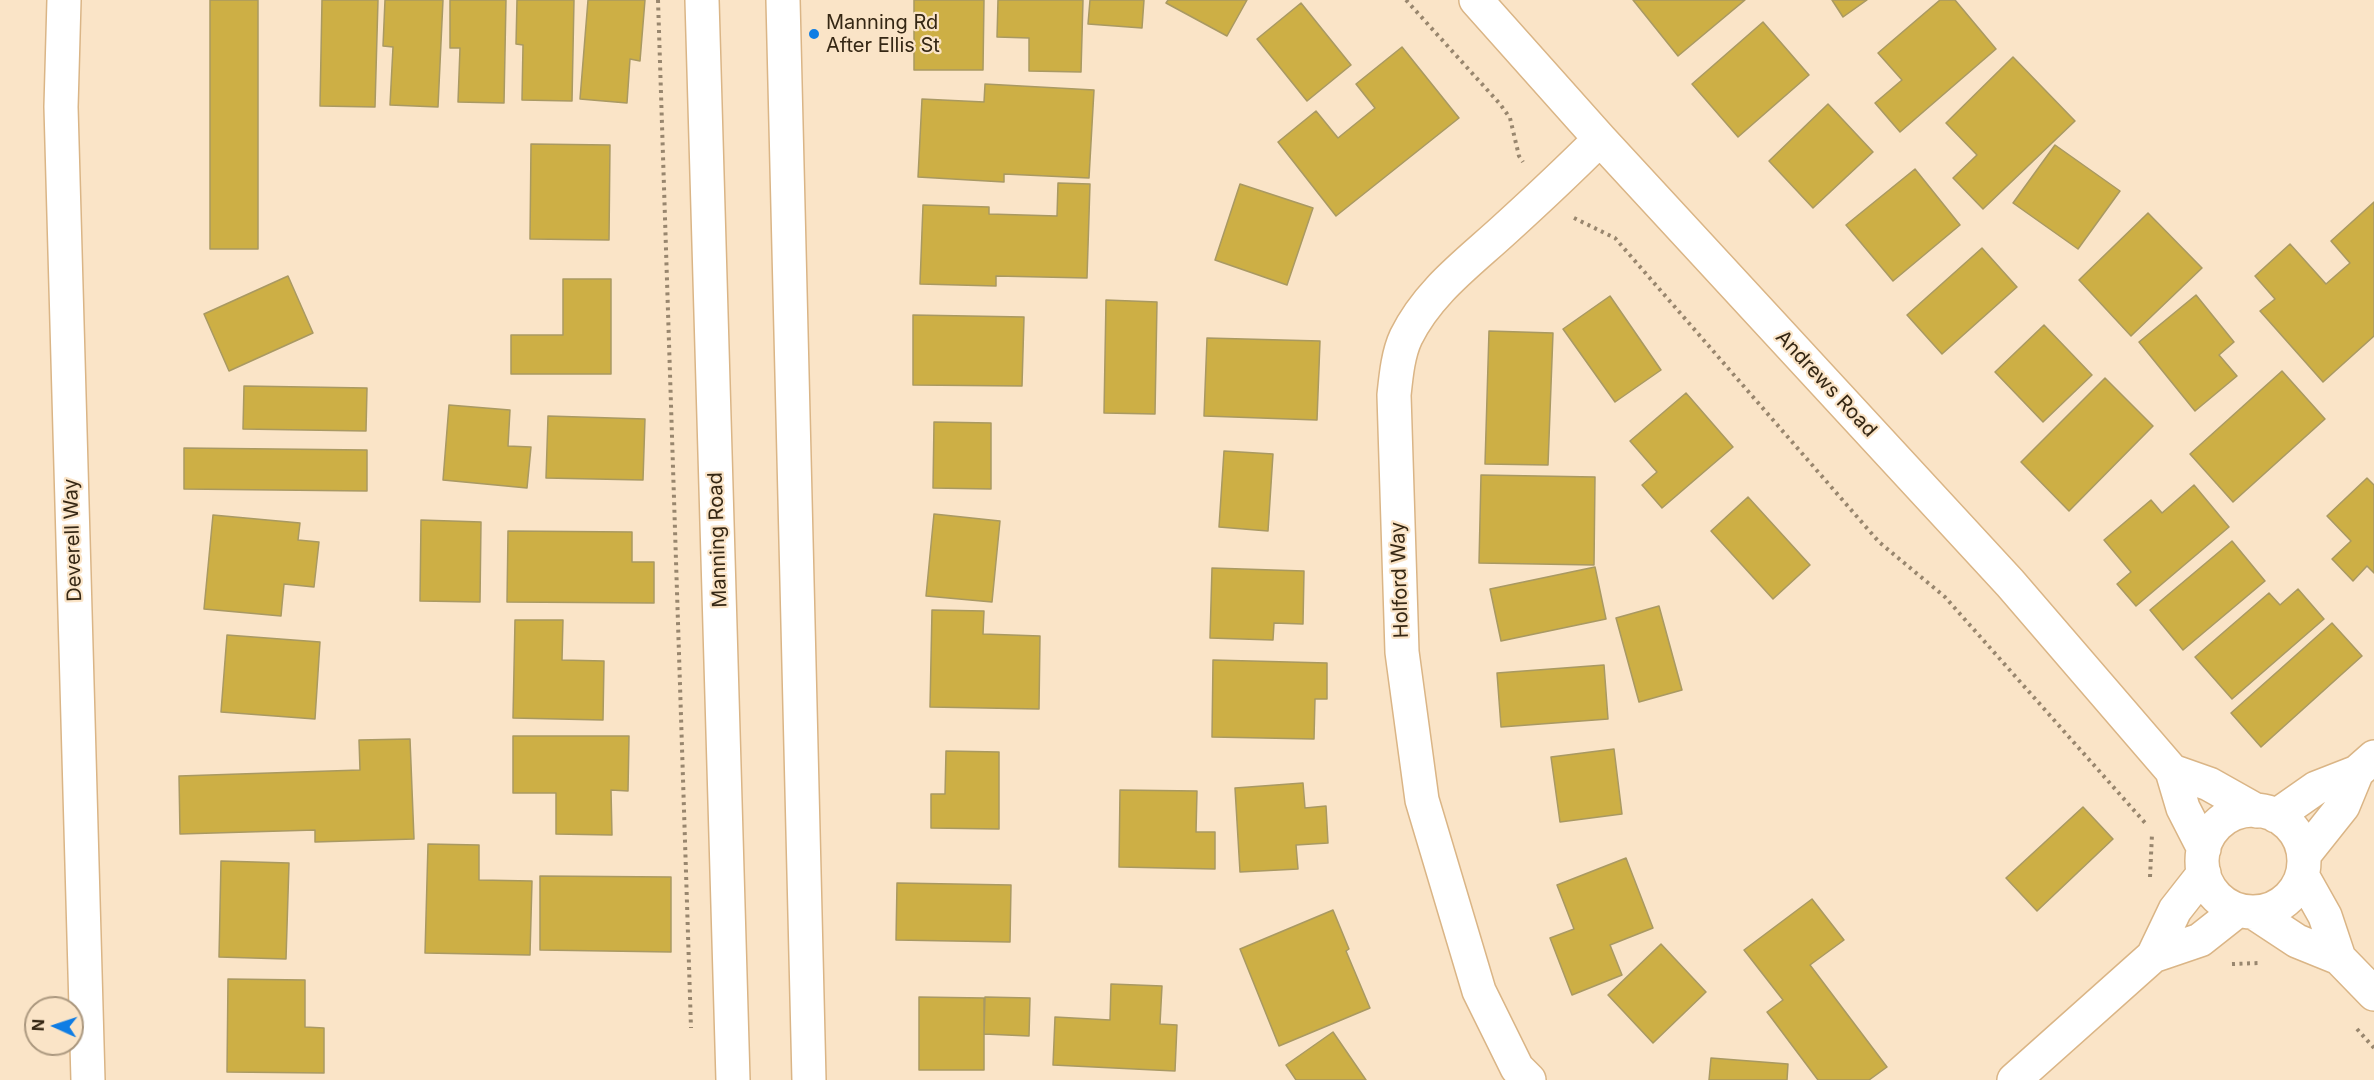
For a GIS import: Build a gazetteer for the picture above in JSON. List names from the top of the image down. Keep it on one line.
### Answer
{"streets":{"street":["Andrews Road","Deverell Way","Manning Road","Holford Way"]},"crossings":[["Andrews Road","Holford Way"]],"places":["Manning Rd After Ellis St"],"north":"left"}
